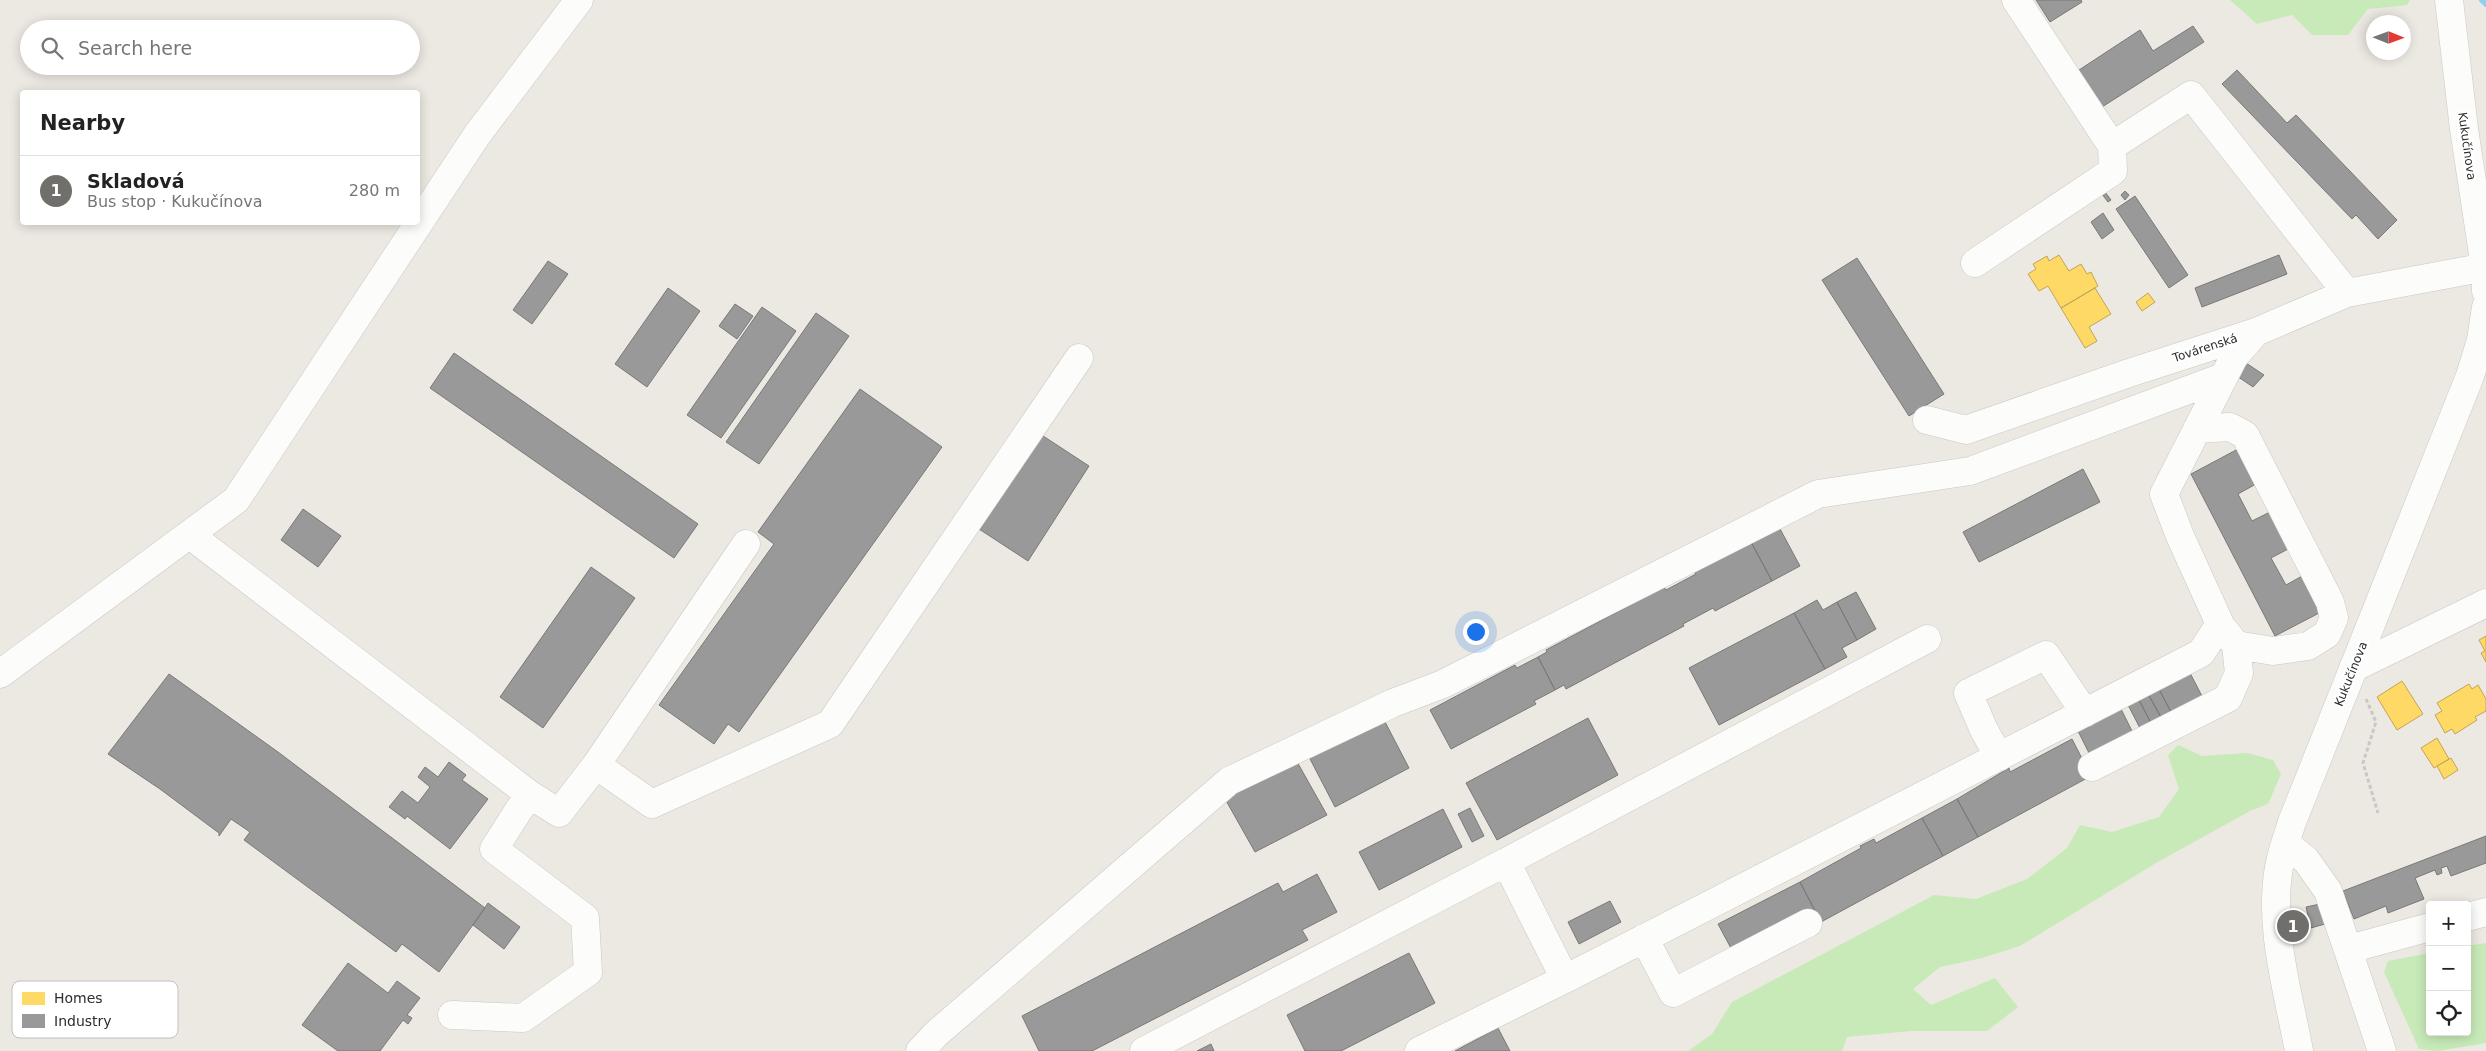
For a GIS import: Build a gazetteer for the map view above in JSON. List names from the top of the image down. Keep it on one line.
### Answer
{"streets":{"street":["Kukučínova","Továrenská"]},"crossings":[["Kukučínova","Továrenská"]],"legend":["Homes","Industry"],"north":"right","page":{"search":"Search here","heading":"Nearby","list":[{"mark":"1","name":"Skladová","note":"Bus stop · Kukučínova","value":"280 m"}],"map_buttons":["+","−"],"pins":"1"}}
